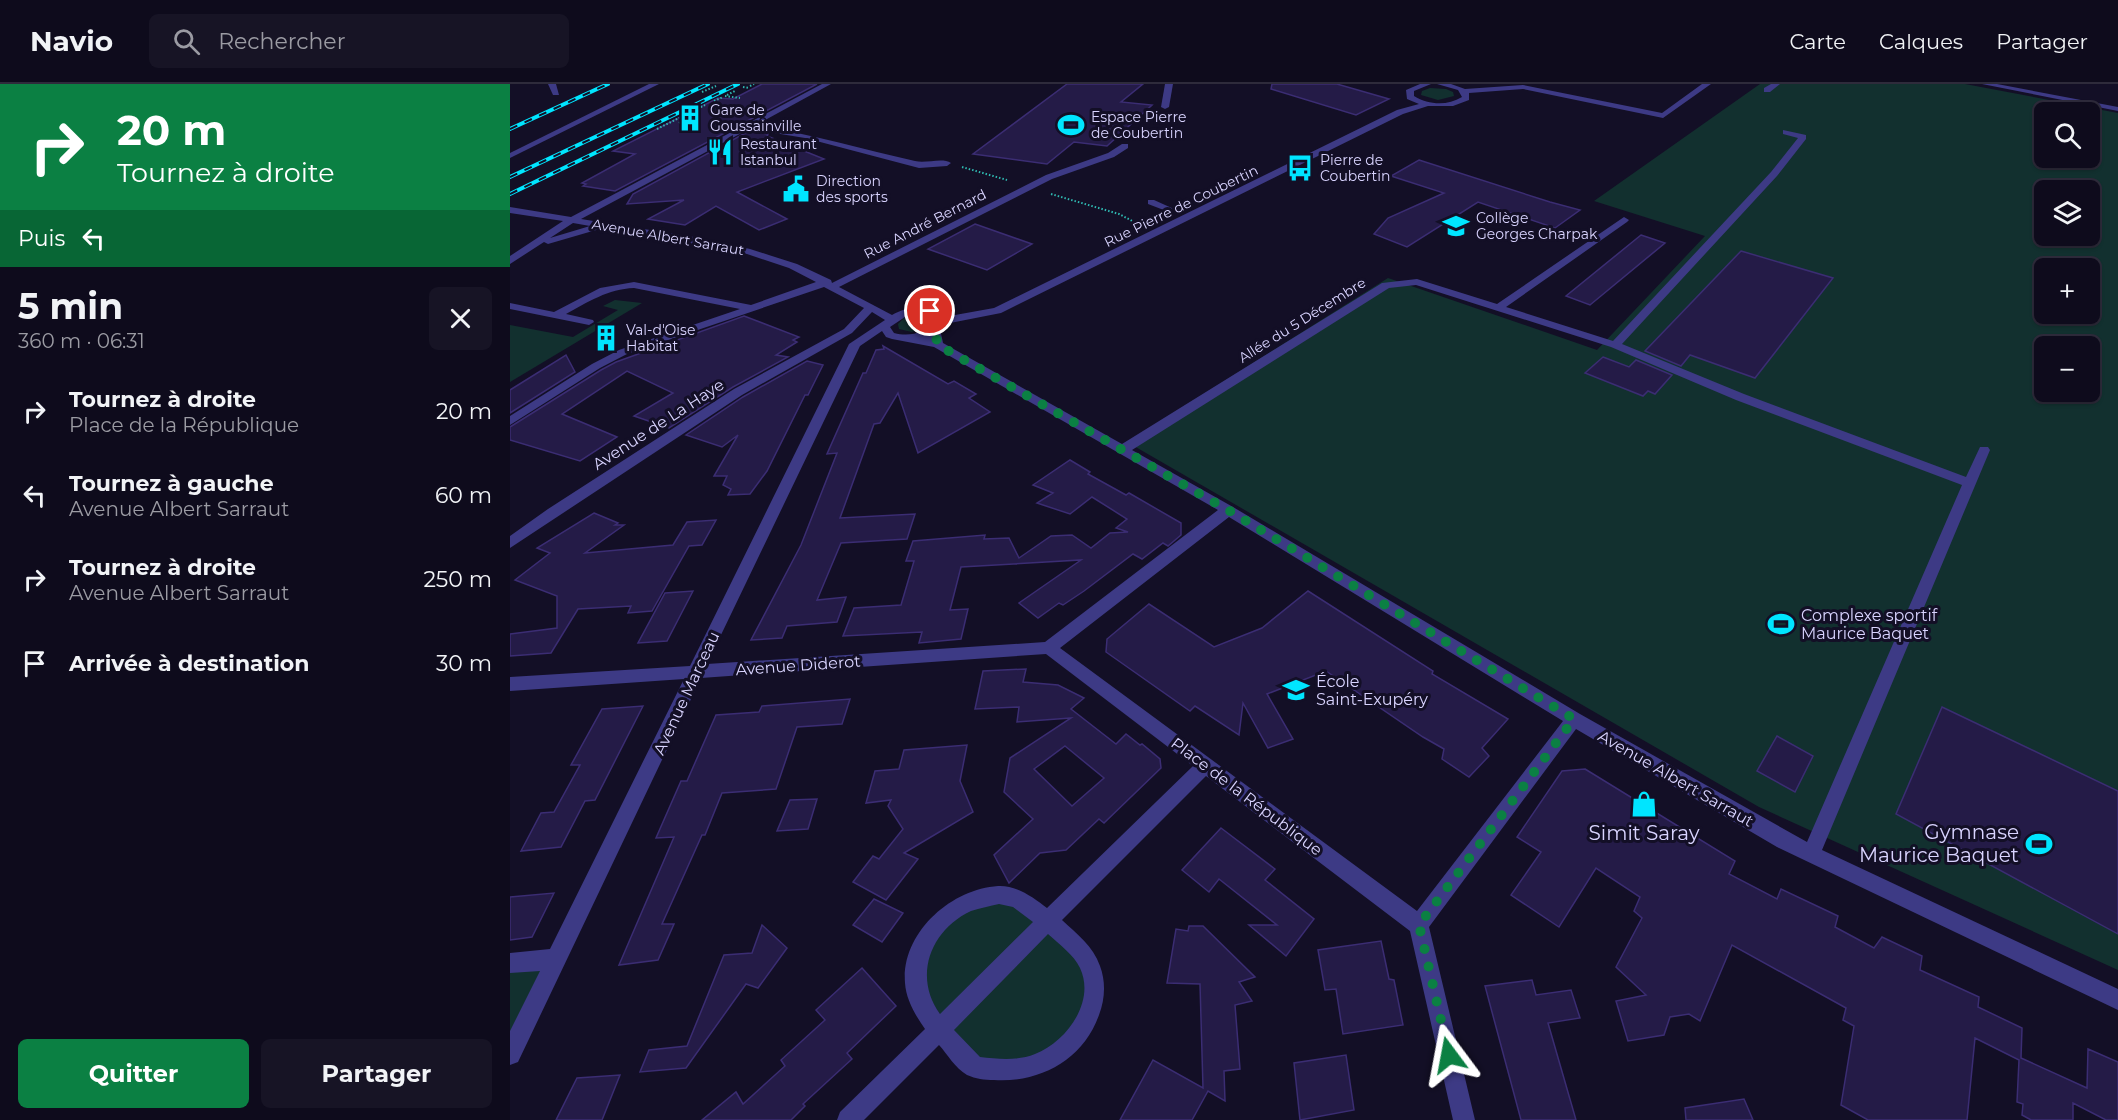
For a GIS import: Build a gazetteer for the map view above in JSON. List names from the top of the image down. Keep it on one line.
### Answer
{"streets":{"street":["Rue Pierre de Coubertin","Rue André Bernard","Avenue Albert Sarraut","Allée du 5 Décembre","Avenue de La Haye","Avenue Diderot","Avenue Marceau","Place de la République"]},"crossings":[["Rue Pierre de Coubertin","Avenue Albert Sarraut"],["Rue André Bernard","Avenue Albert Sarraut"],["Avenue Albert Sarraut","Allée du 5 Décembre"],["Avenue Albert Sarraut","Avenue de La Haye"],["Avenue Diderot","Avenue Marceau"],["Avenue Diderot","Place de la République"]],"places":{"building":["Gare de Goussainville","Val-d'Oise Habitat"],"sports":["Espace Pierre de Coubertin","Complexe sportif Maurice Baquet","Gymnase Maurice Baquet"],"restaurant":["Restaurant Istanbul"],"bus stop":["Pierre de Coubertin"],"public building":["Direction des sports"],"school or university":["Collège Georges Charpak","École Saint-Exupéry"],"shop":["Simit Saray"]},"page":{"header":"Navio","search":"Rechercher","nav":["Carte","Calques","Partager"],"turn":["20 m","Tournez à droite"],"map_buttons":["+","−"],"then":"Puis","heading":["5 min","360 m · 06:31"],"list":[{"name":"Tournez à droite","note":"Place de la République","value":"20 m"},{"name":"Tournez à gauche","note":"Avenue Albert Sarraut","value":"60 m"},{"name":"Tournez à droite","note":"Avenue Albert Sarraut","value":"250 m"},{"name":"Arrivée à destination","value":"30 m"}],"buttons":["Quitter","Partager"]}}
